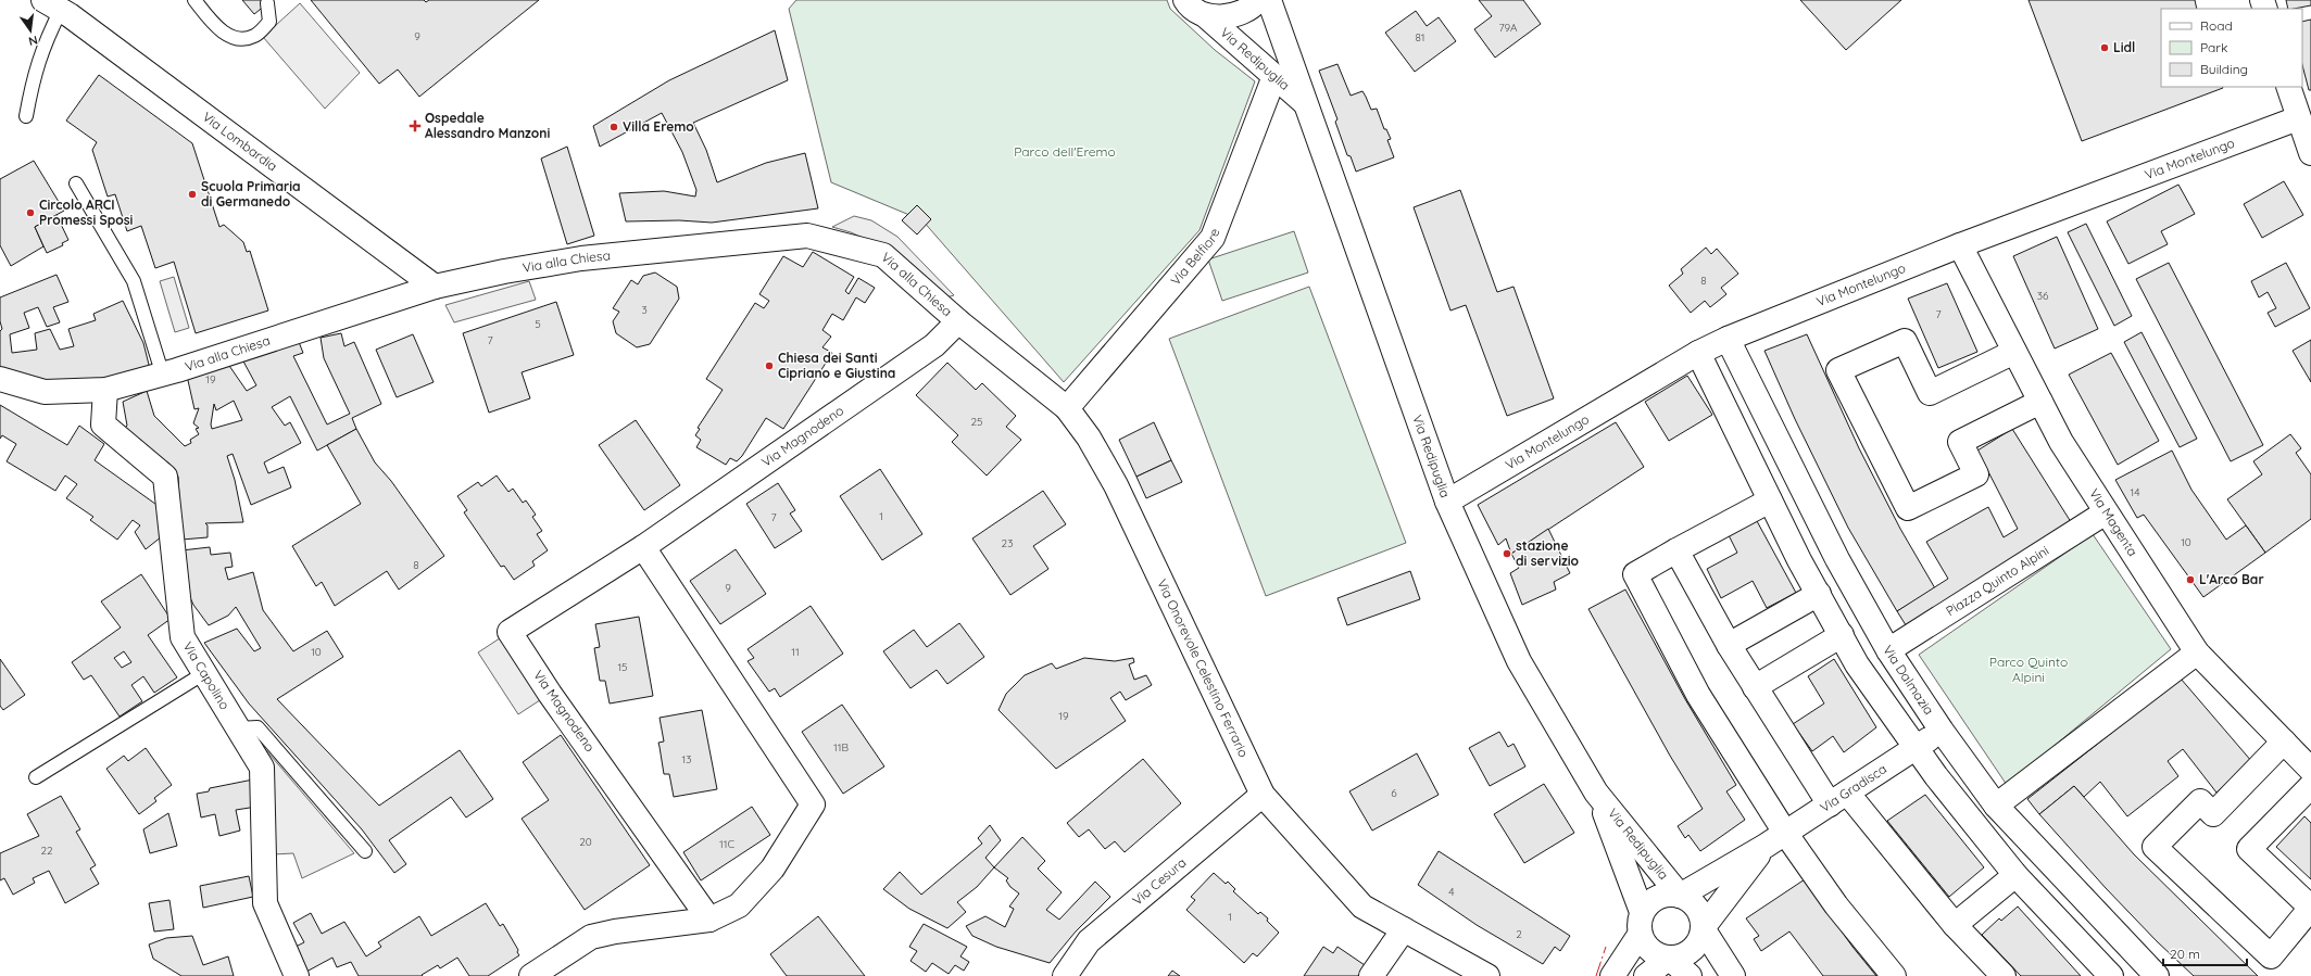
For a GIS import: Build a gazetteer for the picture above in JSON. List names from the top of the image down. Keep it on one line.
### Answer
{"streets":{"street":["Via Redipuglia","Via Lombardia","Via Montelungo","Via Belfiore","Via alla Chiesa","Via Magnodeno","Via Magenta","Piazza Quinto Alpini","Via Onorevole Celestino Ferrario","Via Capolino","Via Dalmazia","Via Gradisca","Via Cesura"]},"crossings":[["Via Redipuglia","Via Montelungo"],["Via Redipuglia","Via Belfiore"],["Via Redipuglia","Via Gradisca"],["Via Lombardia","Via alla Chiesa"],["Via Montelungo","Via Magenta"],["Via Montelungo","Via Dalmazia"],["Via Belfiore","Via Onorevole Celestino Ferrario"],["Via alla Chiesa","Via Magnodeno"],["Via alla Chiesa","Via Onorevole Celestino Ferrario"],["Via alla Chiesa","Via Capolino"],["Via Magnodeno","Via Onorevole Celestino Ferrario"],["Via Magenta","Piazza Quinto Alpini"],["Piazza Quinto Alpini","Via Dalmazia"],["Via Onorevole Celestino Ferrario","Via Cesura"],["Via Dalmazia","Via Gradisca"]],"parks":["Parco dell'Eremo","Parco Quinto Alpini"],"places":{"other":["Lidl","Villa Eremo","Scuola Primaria di Germanedo","Circolo ARCI Promessi Sposi","Chiesa dei Santi Cipriano e Giustina","stazione di servizio","L'Arco Bar"],"health":["Ospedale Alessandro Manzoni"]},"house_numbers":["79A","9","81","8","36","3","7","5","7","19","25","14","1","7","10","23","8","9","10","11","15","19","11B","13","6","20","11C","22","4","1","2"],"legend":["Road","Park","Building"],"scale_bar":"20 m","north":"bottom"}
